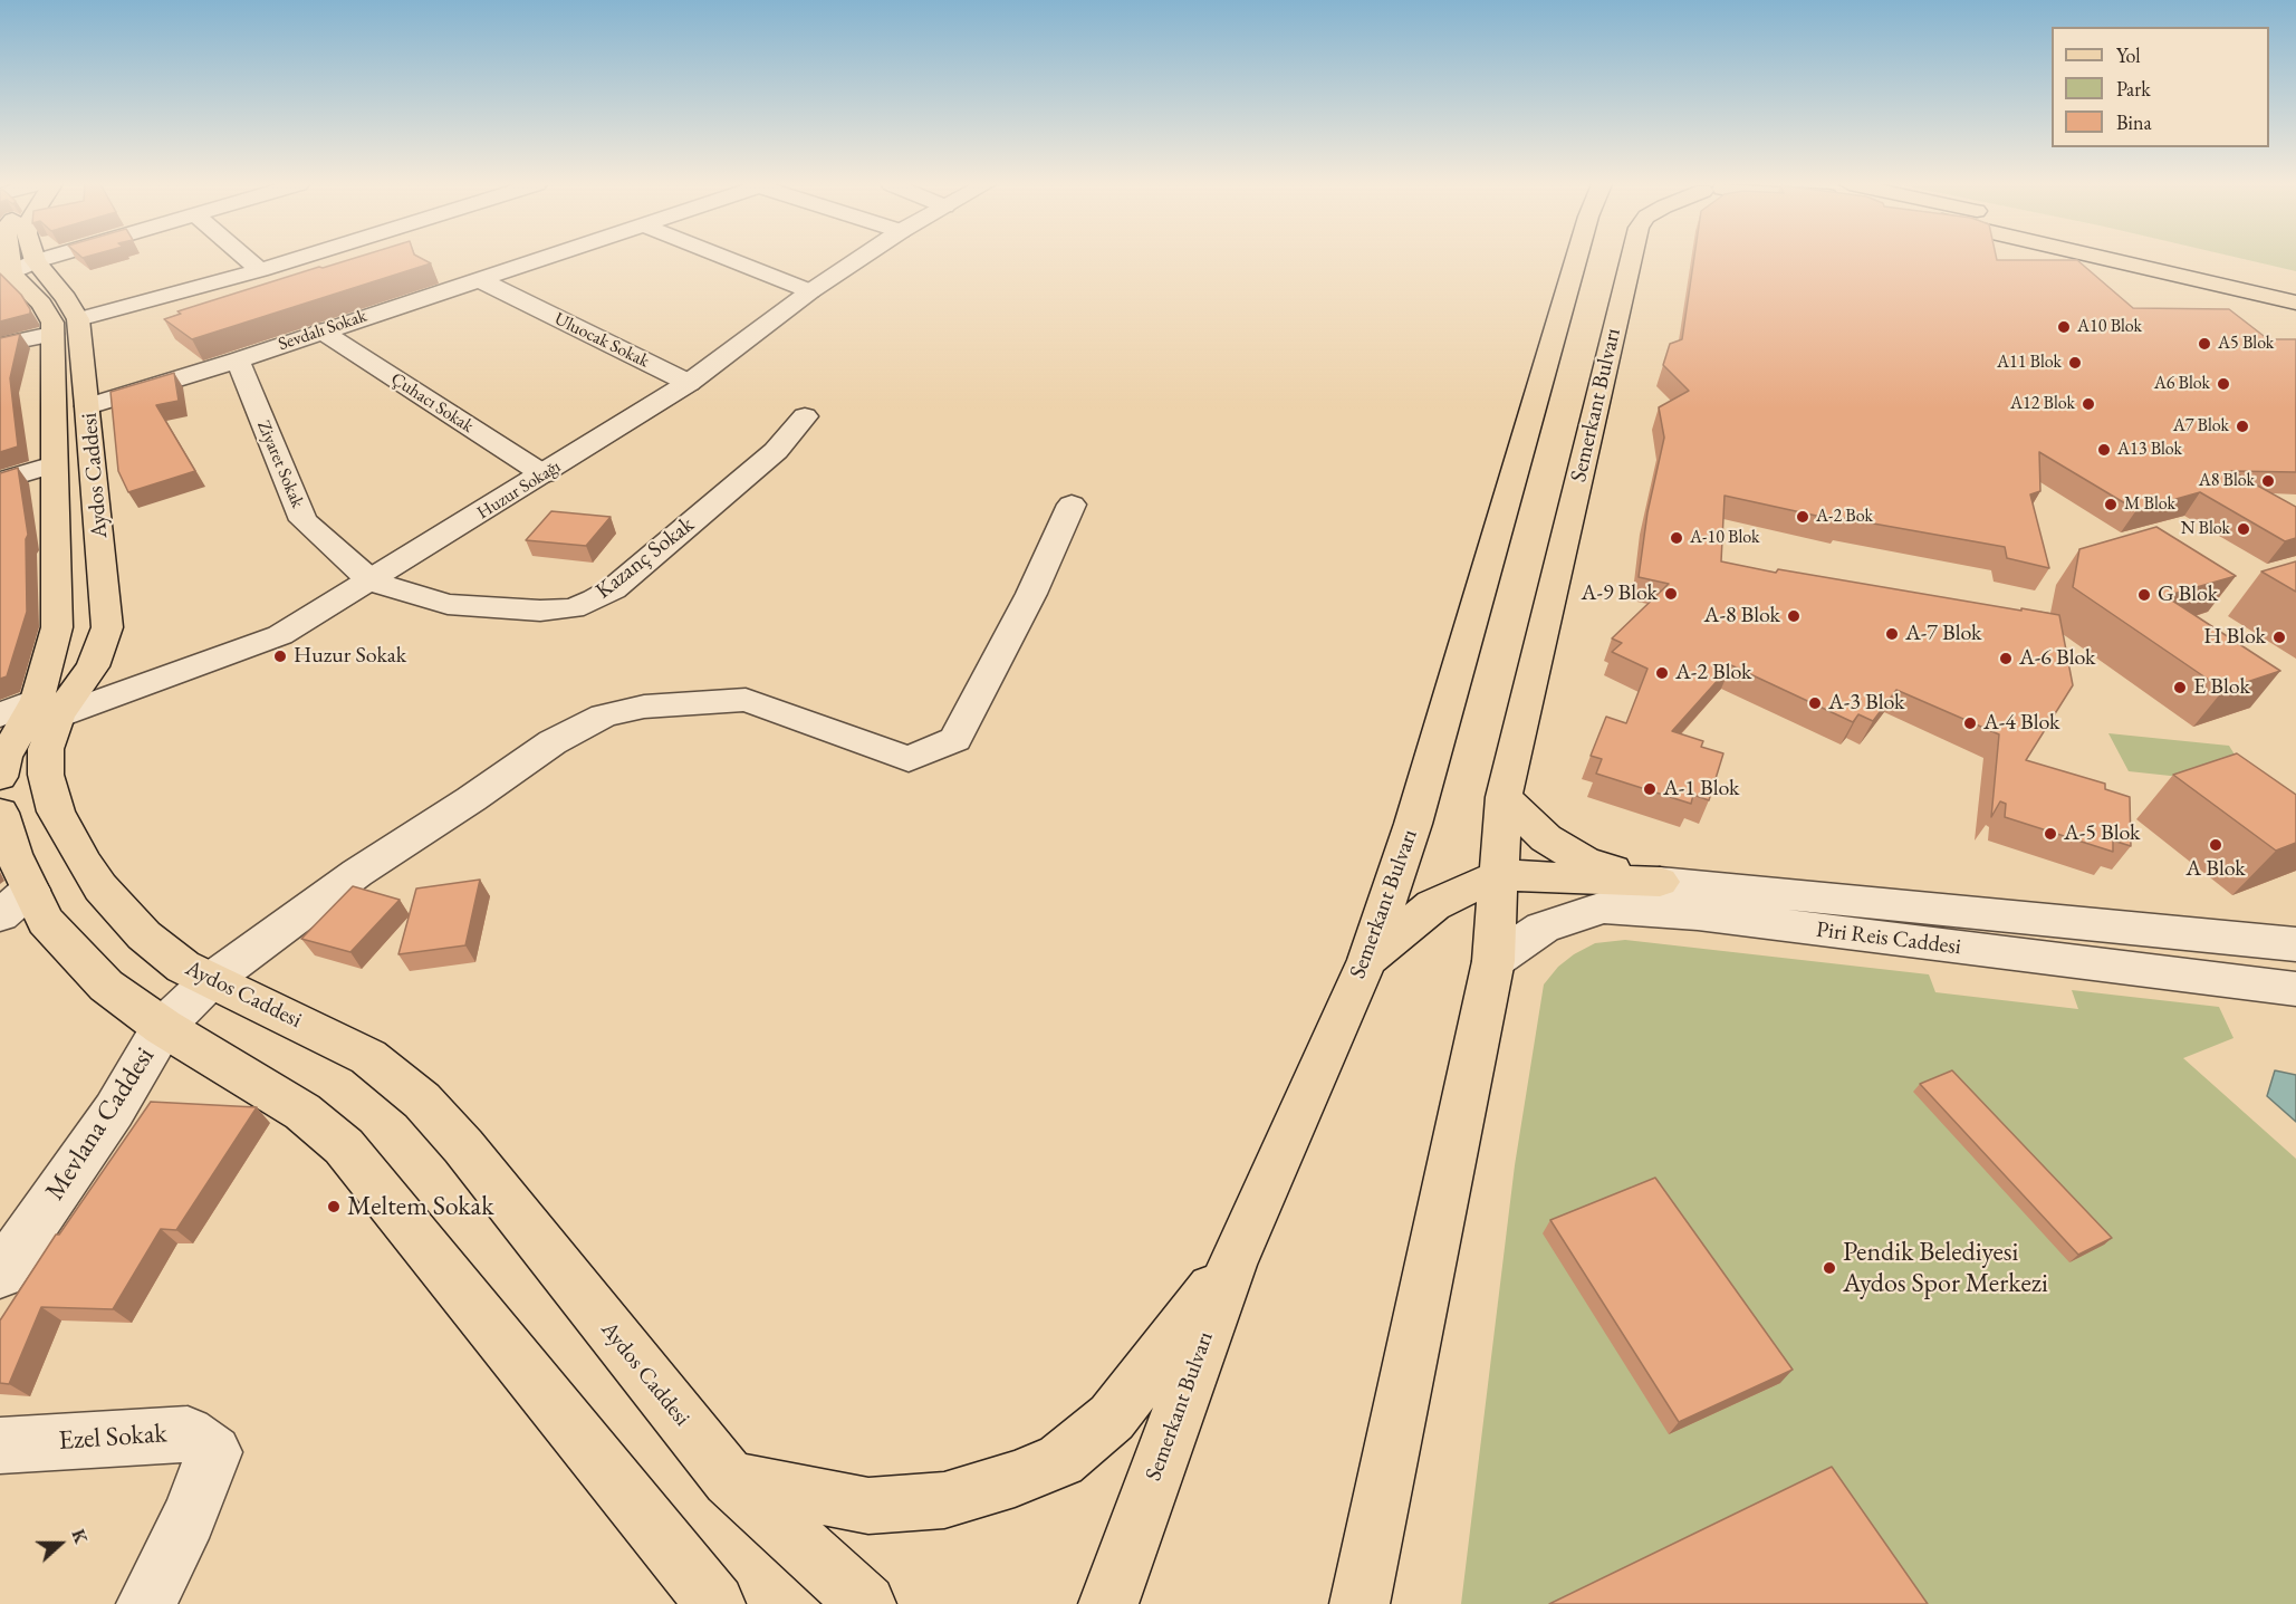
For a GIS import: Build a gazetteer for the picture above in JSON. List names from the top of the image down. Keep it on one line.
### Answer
{"streets":{"main road":["Semerkant Bulvarı","Aydos Caddesi"],"street":["Sevdalı Sokak","Uluocak Sokak","Çuhacı Sokak","Ziyaret Sokak","Huzur Sokağı","Kazanç Sokak","Piri Reis Caddesi","Mevlana Caddesi","Ezel Sokak"]},"crossings":[["Sevdalı Sokak","Uluocak Sokak"],["Sevdalı Sokak","Çuhacı Sokak"],["Sevdalı Sokak","Ziyaret Sokak"],["Sevdalı Sokak","Aydos Caddesi"],["Uluocak Sokak","Huzur Sokağı"],["Çuhacı Sokak","Huzur Sokağı"],["Semerkant Bulvarı","Piri Reis Caddesi"],["Ziyaret Sokak","Huzur Sokağı"],["Ziyaret Sokak","Kazanç Sokak"],["Aydos Caddesi","Huzur Sokağı"],["Aydos Caddesi","Mevlana Caddesi"],["Huzur Sokağı","Kazanç Sokak"]],"places":["A10 Blok","A5 Blok","A11 Blok","A6 Blok","A12 Blok","A7 Blok","A13 Blok","A8 Blok","M Blok","A-2 Bok","N Blok","A-10 Blok","A-9 Blok","G Blok","A-8 Blok","A-7 Blok","H Blok","Huzur Sokak","A-6 Blok","A-2 Blok","E Blok","A-3 Blok","A-4 Blok","A-1 Blok","A-5 Blok","A Blok","Meltem Sokak","Pendik Belediyesi Aydos Spor Merkezi"],"legend":["Yol","Park","Bina"],"north":"right"}
